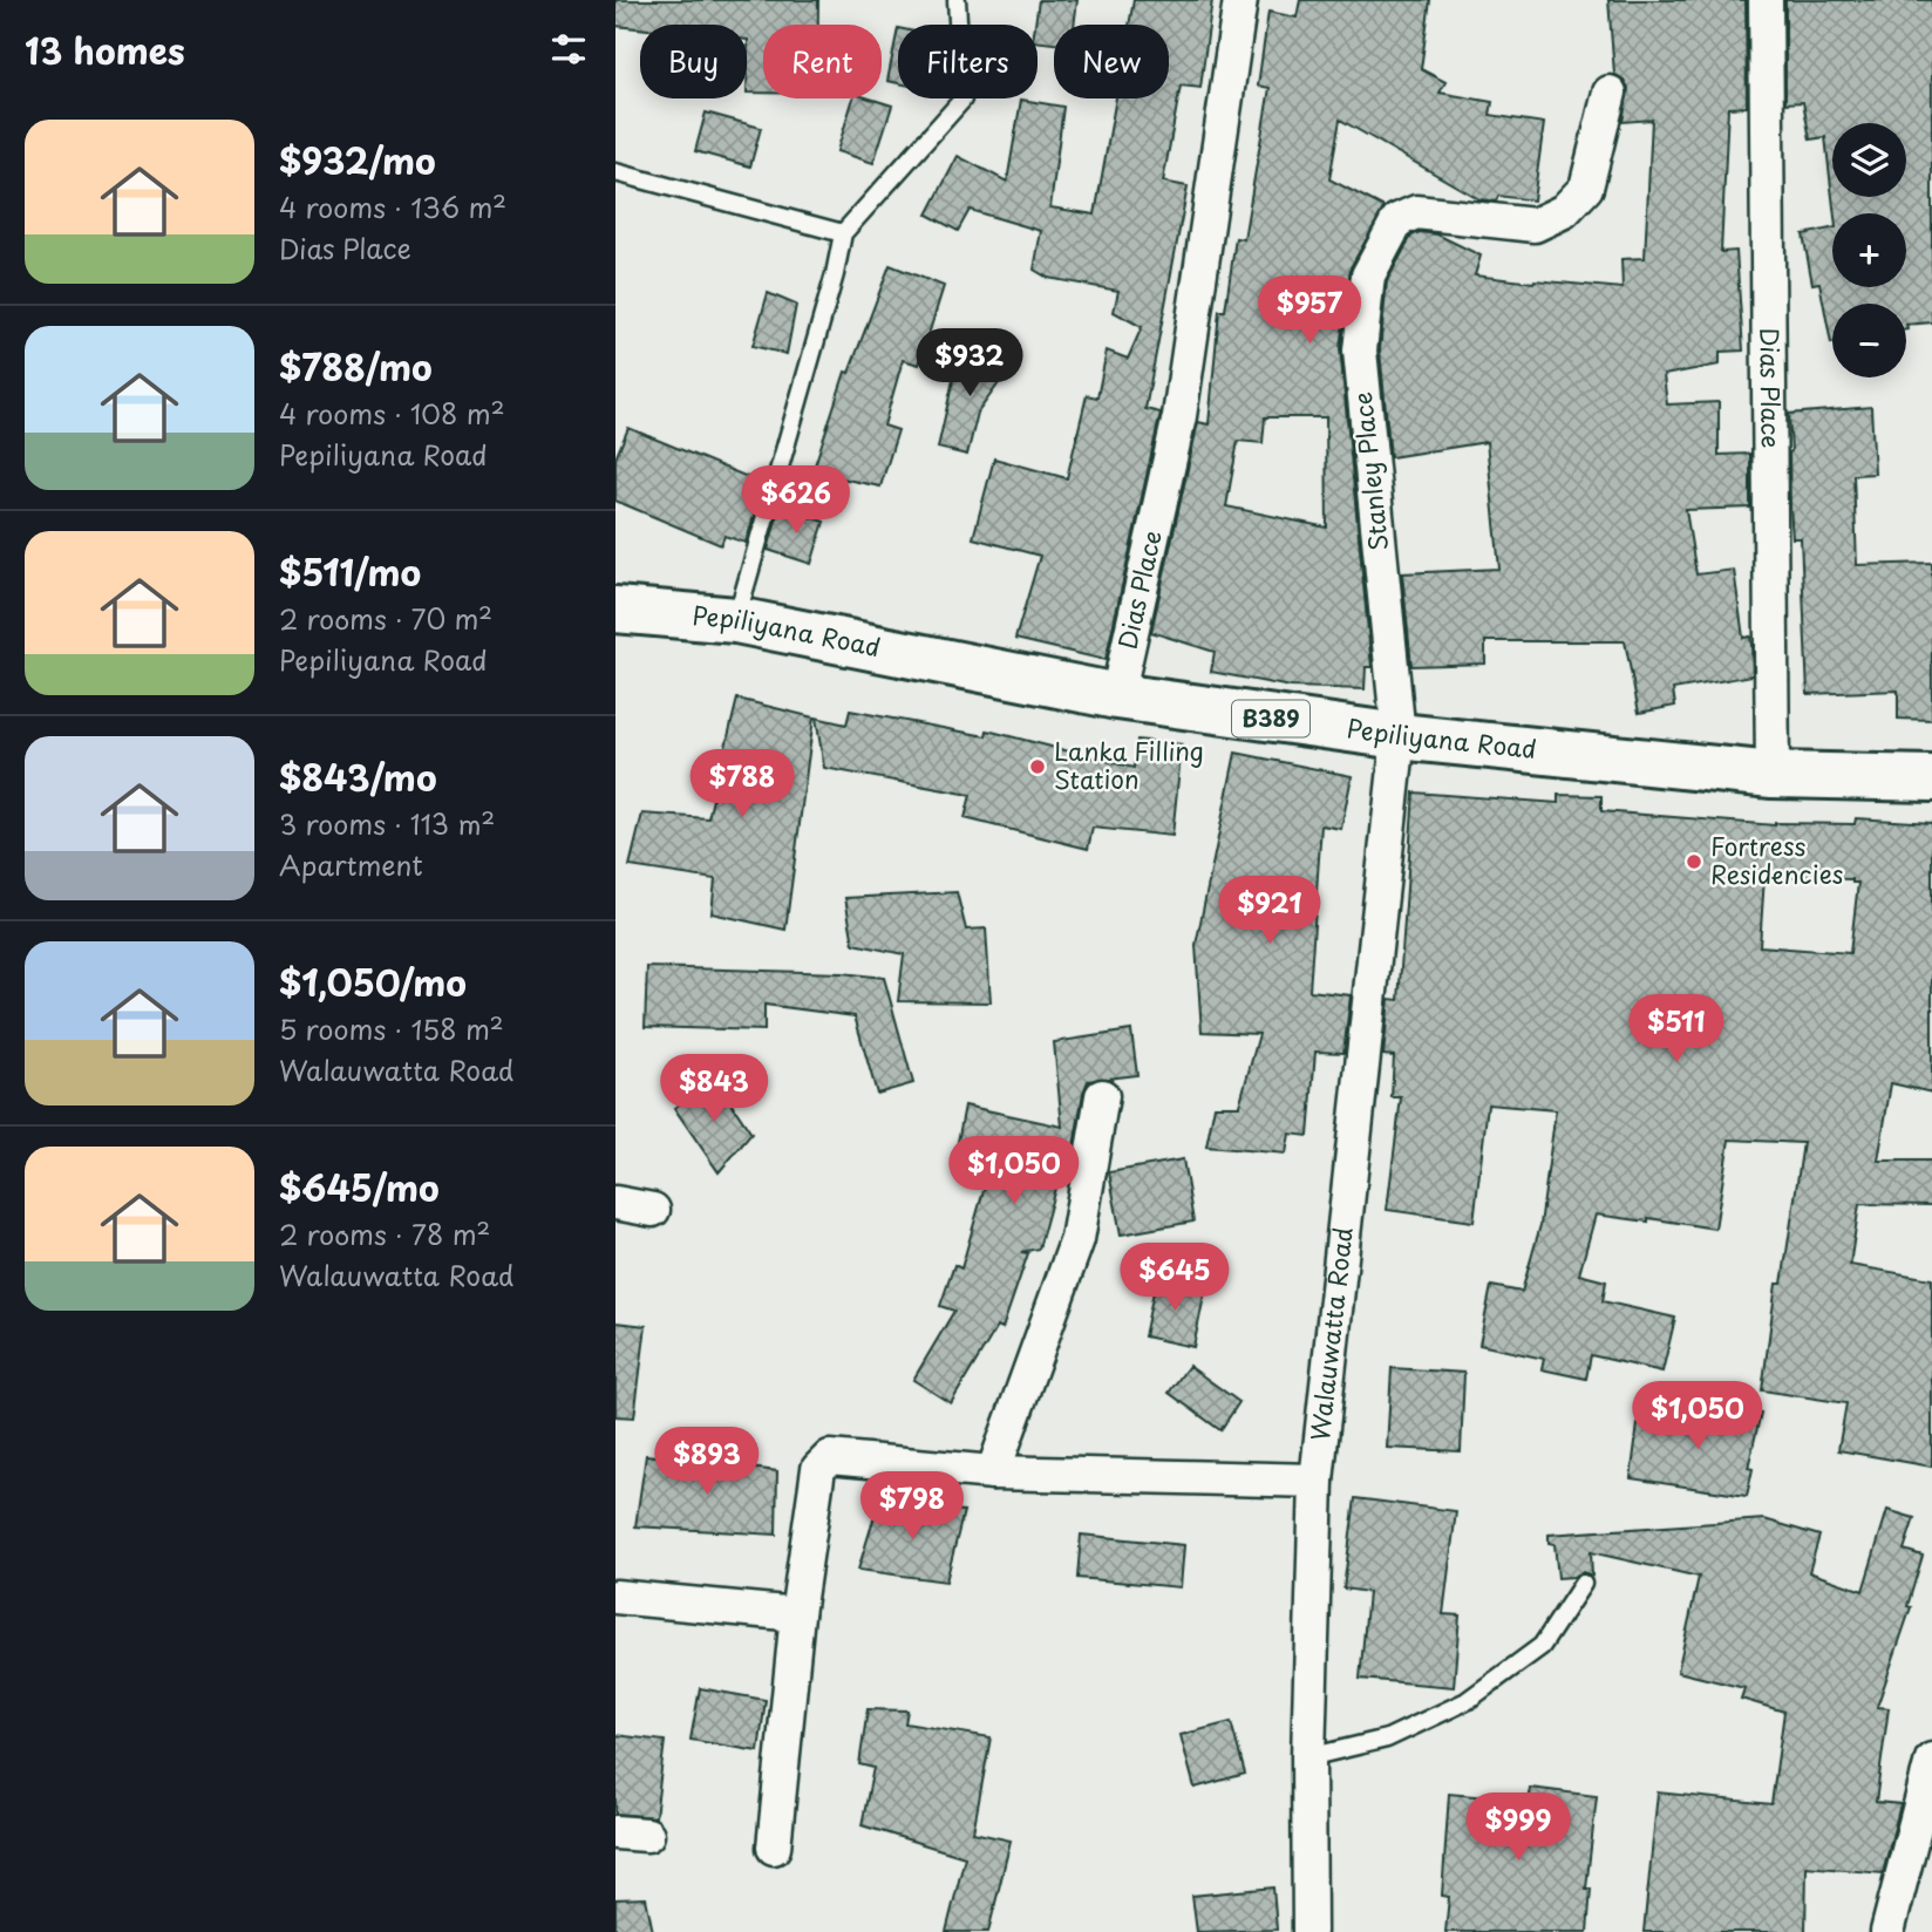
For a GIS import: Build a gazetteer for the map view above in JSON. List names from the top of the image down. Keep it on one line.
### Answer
{"streets":{"main road":["Pepiliyana Road","B389"],"street":["Dias Place","Stanley Place","Walauwatta Road"]},"crossings":[["Dias Place","Pepiliyana Road"],["Stanley Place","Pepiliyana Road"],["Stanley Place","Walauwatta Road"],["Pepiliyana Road","Walauwatta Road"]],"places":["Lanka Filling Station","Fortress Residencies"],"page":{"heading":"13 homes","chip":["Buy","Rent","Filters","New"],"list":[{"name":"$932/mo","note":"4 rooms · 136 m² · Dias Place"},{"name":"$788/mo","note":"4 rooms · 108 m² · Pepiliyana Road"},{"name":"$511/mo","note":"2 rooms · 70 m² · Pepiliyana Road"},{"name":"$843/mo","note":"3 rooms · 113 m² · Apartment"},{"name":"$1,050/mo","note":"5 rooms · 158 m² · Walauwatta Road"},{"name":"$645/mo","note":"2 rooms · 78 m² · Walauwatta Road"}],"map_buttons":["+","−"],"price":["$957","$932","$626","$788","$921","$511","$843","$1,050","$645","$1,050","$893","$798","$999"]}}
